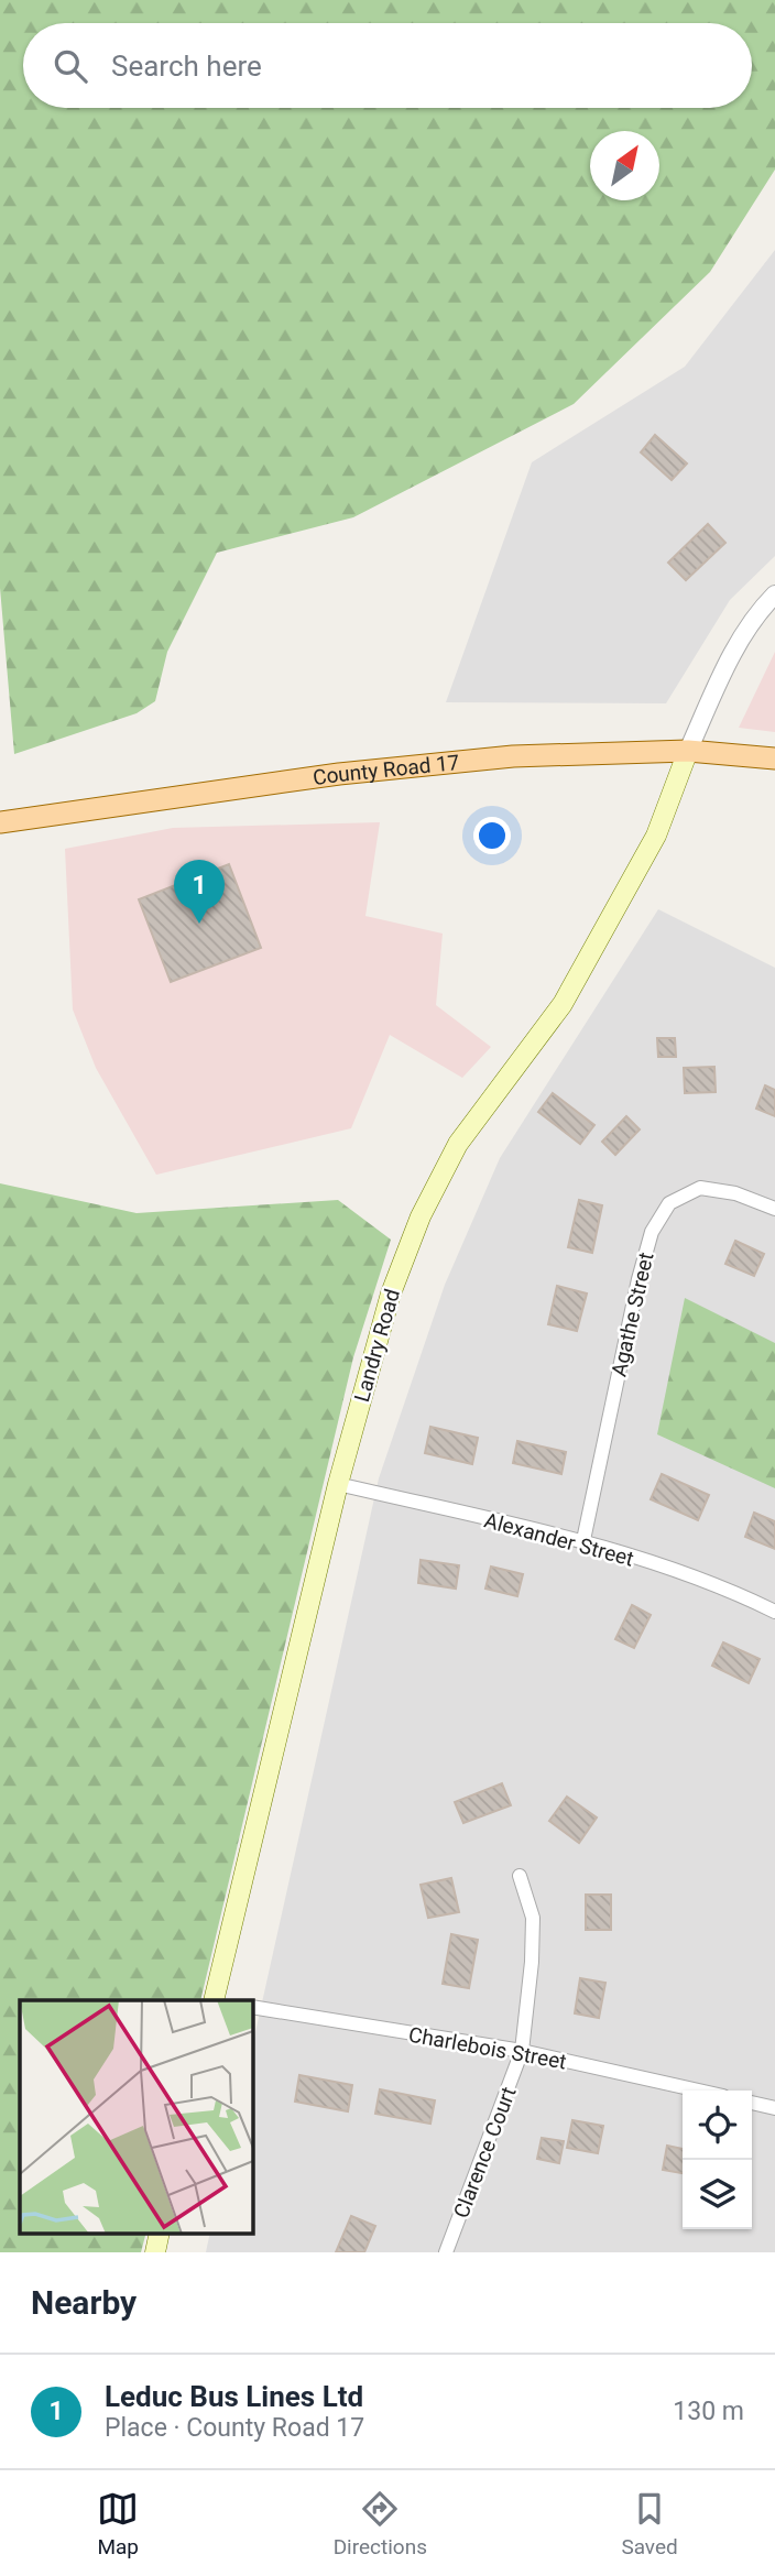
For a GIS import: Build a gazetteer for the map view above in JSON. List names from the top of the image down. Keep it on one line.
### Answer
{"streets":{"main road":["County Road 17","Landry Road"],"street":["Agathe Street","Alexander Street","Charlebois Street","Clarence Court"]},"crossings":[["County Road 17","Landry Road"],["Agathe Street","Alexander Street"],["Landry Road","Alexander Street"],["Charlebois Street","Clarence Court"]],"north":"top right","page":{"search":"Search here","pins":"1","heading":"Nearby","list":[{"mark":"1","name":"Leduc Bus Lines Ltd","note":"Place · County Road 17","value":"130 m"}],"nav":["Map","Directions","Saved"]}}
